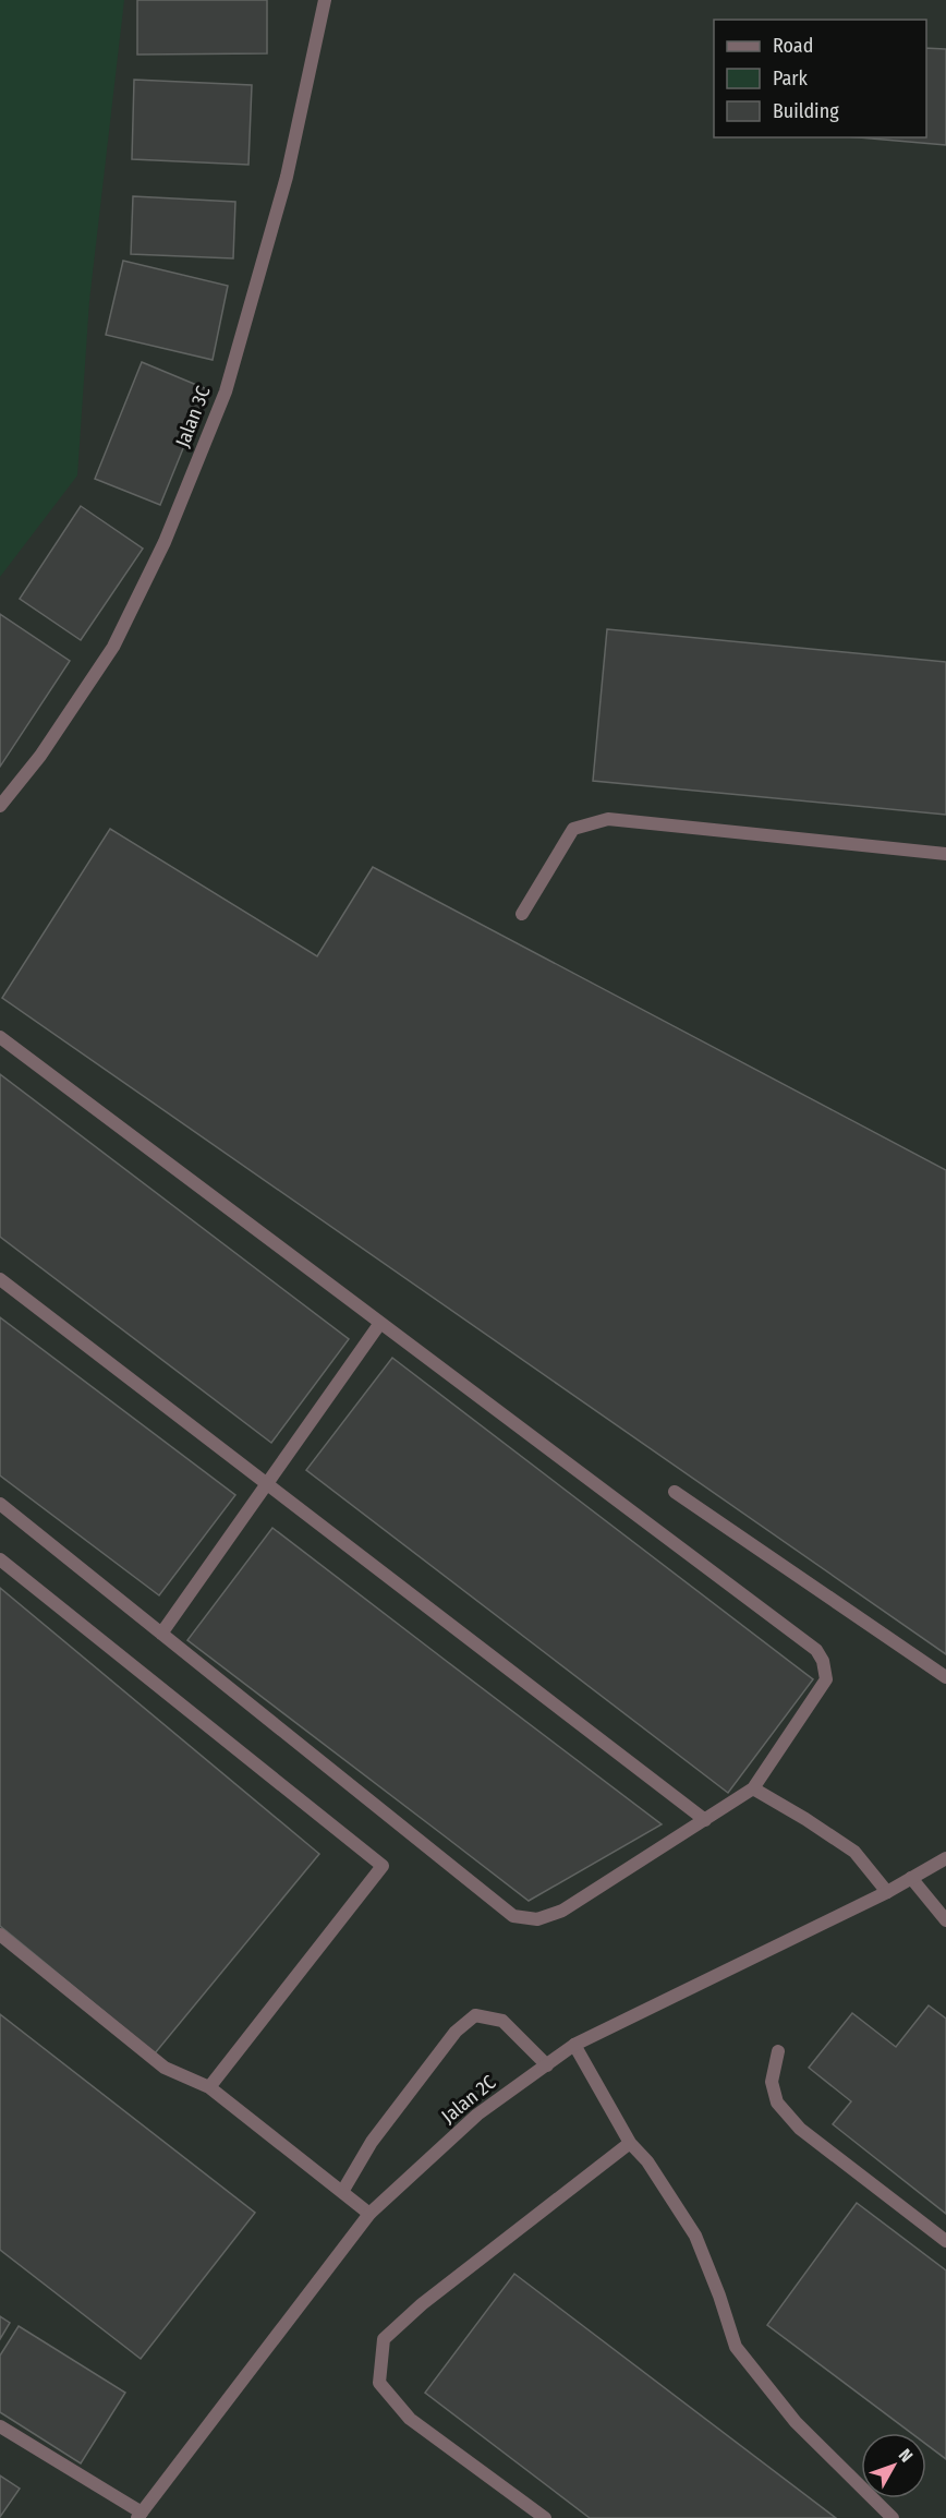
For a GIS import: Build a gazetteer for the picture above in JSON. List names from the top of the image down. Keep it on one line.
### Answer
{"streets":{"street":["Jalan 3C","Jalan 2C"]},"legend":["Road","Park","Building"],"north":"top right"}
